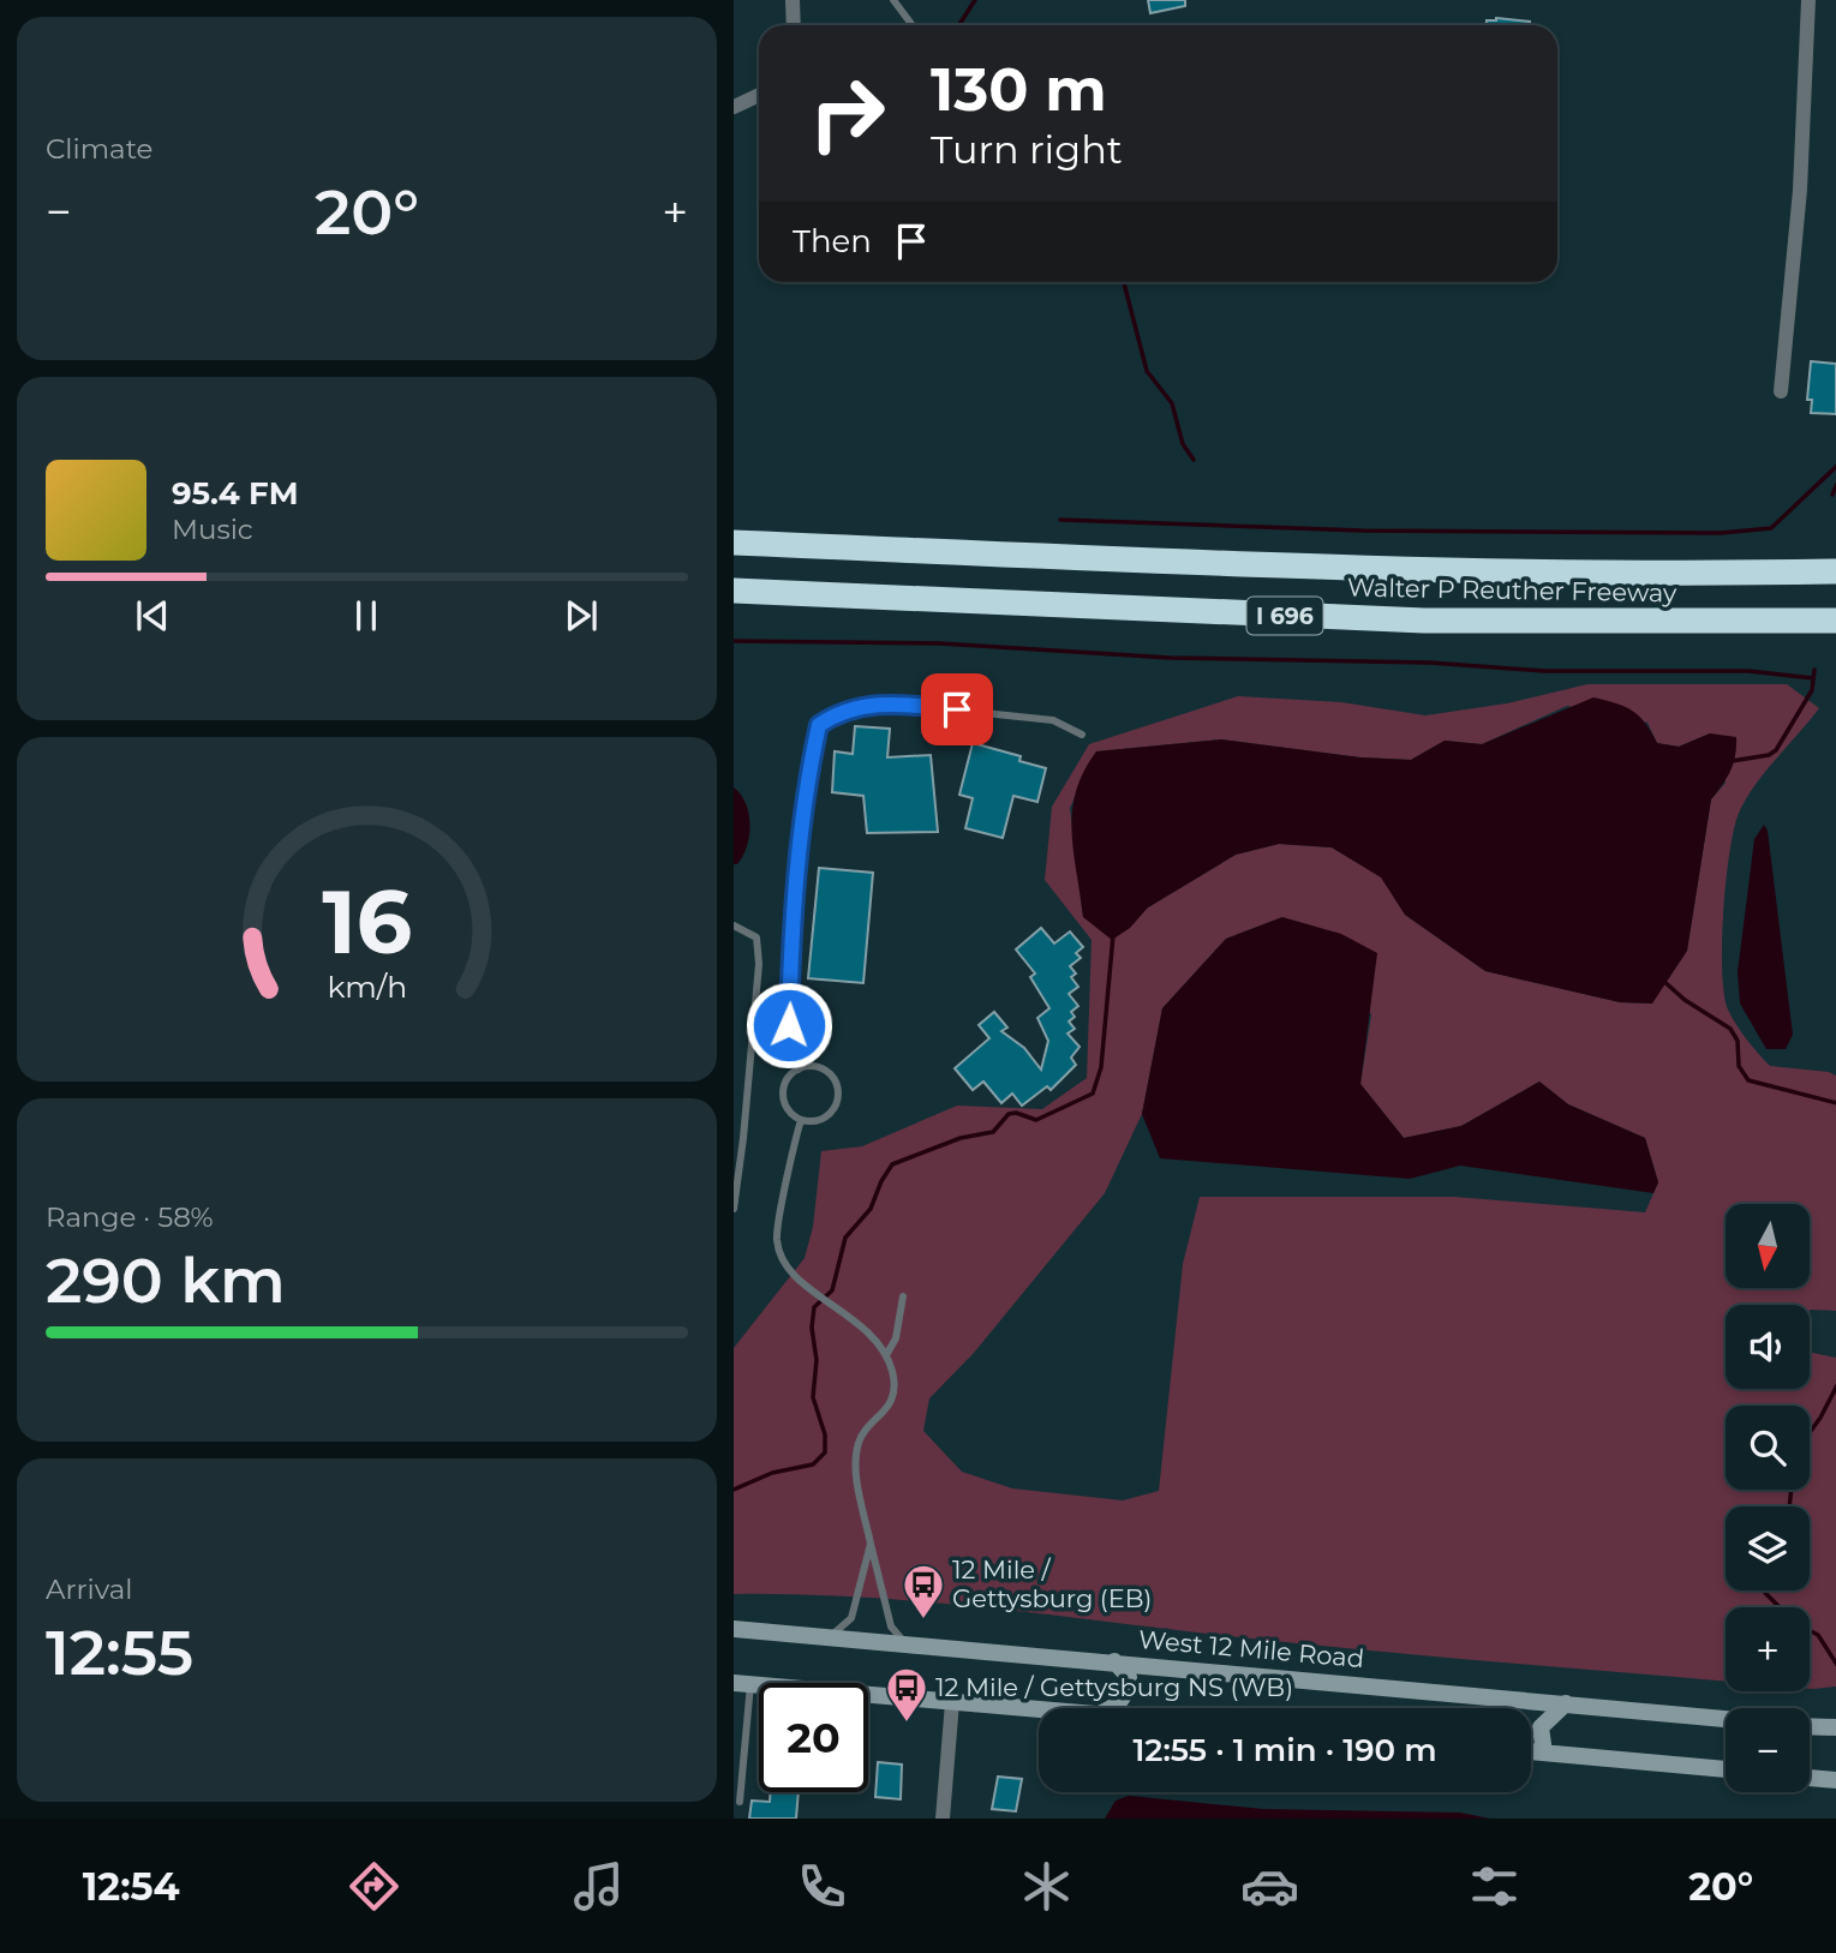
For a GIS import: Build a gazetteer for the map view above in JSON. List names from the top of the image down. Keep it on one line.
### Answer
{"streets":{"highway":["Walter P Reuther Freeway","I 696"],"main road":["West 12 Mile Road"]},"places":{"bus stop":["12 Mile / Gettysburg (EB)","12 Mile / Gettysburg NS (WB)"]},"north":"bottom","page":{"tile":["Climate",["Range · 58%","290 km"],["Arrival","12:55"]],"turn":["130 m","Turn right"],"heat":["−","20°","+"],"then":"Then","song":["95.4 FM","Music"],"map_buttons":["+","−"],"limit":"20","trip":"12:55 · 1 min · 190 m","tabs":["12:54","20°"],"gauge":["16","km/h"]}}
